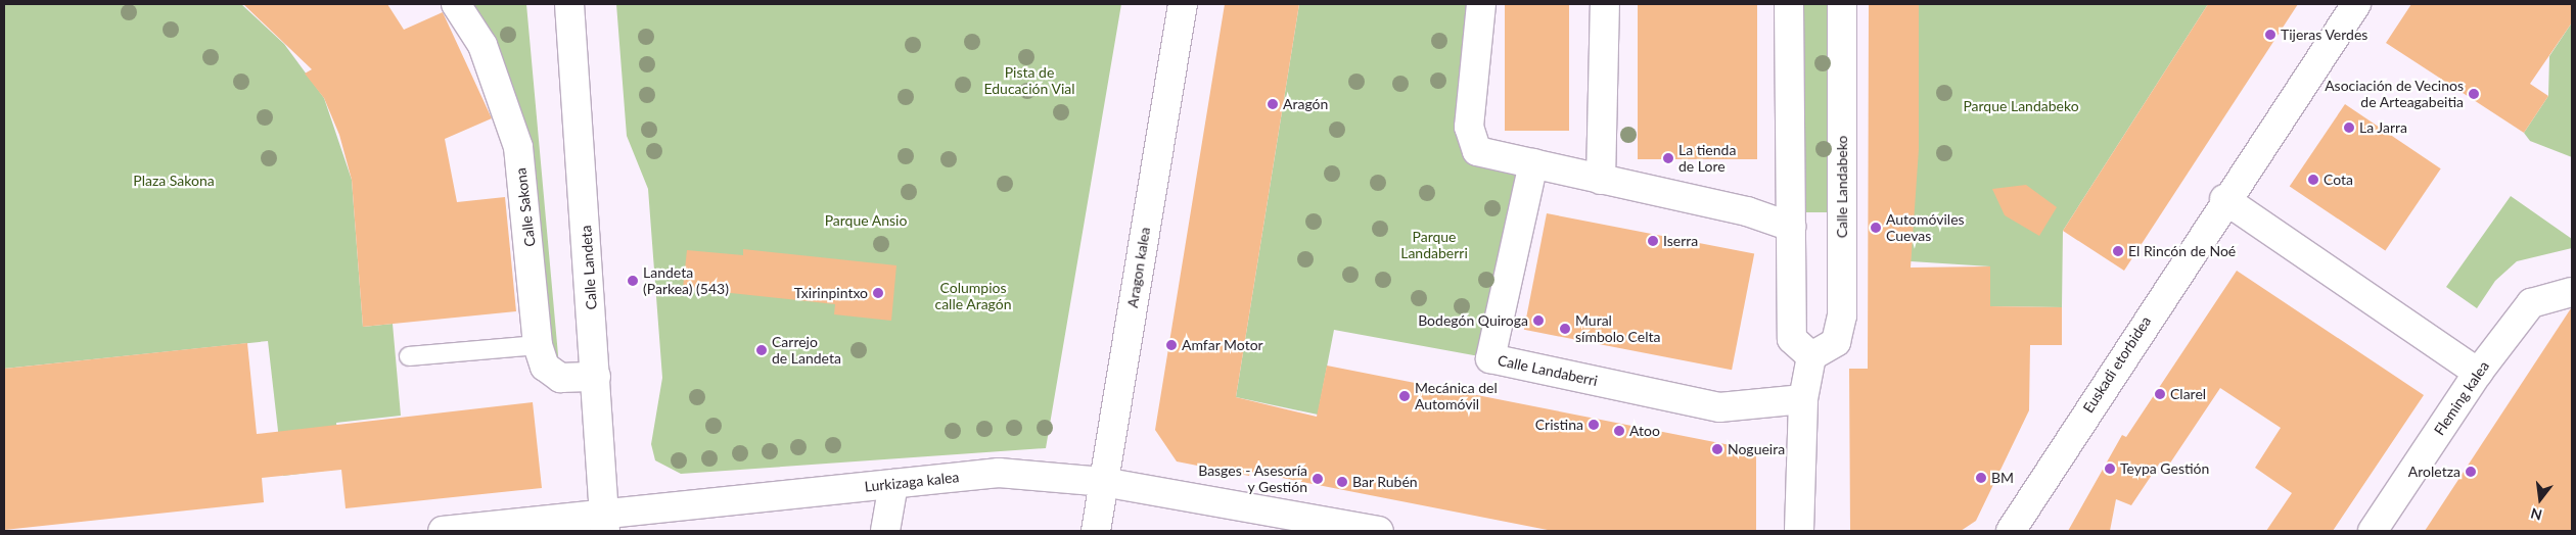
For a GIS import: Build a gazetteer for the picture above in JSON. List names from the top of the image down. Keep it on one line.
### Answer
{"streets":{"street":["Calle Landabeko","Calle Sakona","Calle Landeta","Aragon kalea","Euskadi etorbidea","Calle Landaberri","Fleming kalea","Lurkizaga kalea"]},"crossings":[["Calle Sakona","Calle Landeta"],["Calle Landeta","Lurkizaga kalea"],["Aragon kalea","Lurkizaga kalea"]],"parks":["Pista de Educación Vial","Parque Landabeko","Plaza Sakona","Parque Ansio","Parque Landaberri","Columpios calle Aragón"],"places":["Tijeras Verdes","Asociación de Vecinos de Arteagabeitia","Aragón","La Jarra","La tienda de Lore","Cota","Automóviles Cuevas","Iserra","El Rincón de Noé","Landeta (Parkea) (543)","Txirinpintxo","Bodegón Quiroga","Mural símbolo Celta","Amfar Motor","Carrejo de Landeta","Clarel","Mecánica del Automóvil","Cristina","Atoo","Nogueira","Teypa Gestión","Aroletza","BM","Basges - Asesoría y Gestión","Bar Rubén"],"north":"bottom"}
